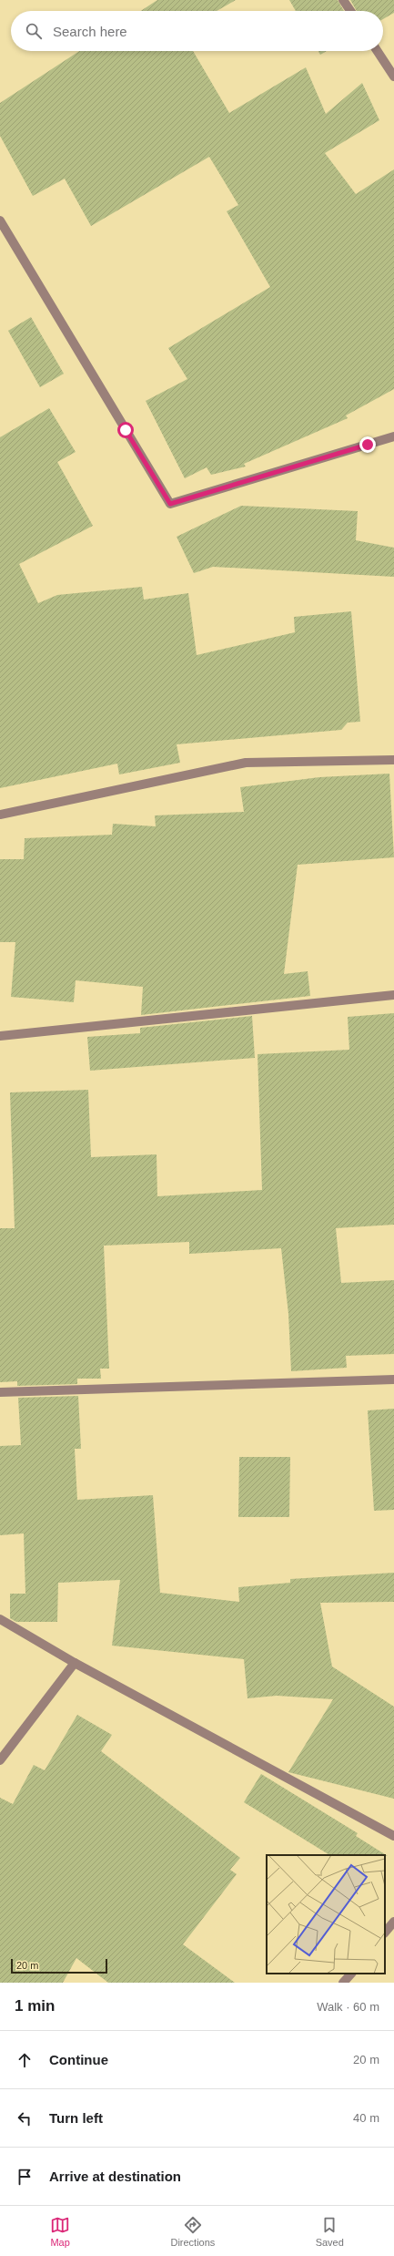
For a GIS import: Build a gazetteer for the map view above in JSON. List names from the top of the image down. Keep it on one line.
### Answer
{"scale_bar":"20 m","page":{"search":"Search here","scale":"20 m","heading":["1 min","Walk · 60 m"],"list":[["Continue","20 m"],["Turn left","40 m"],"Arrive at destination"],"nav":["Map","Directions","Saved"]}}
